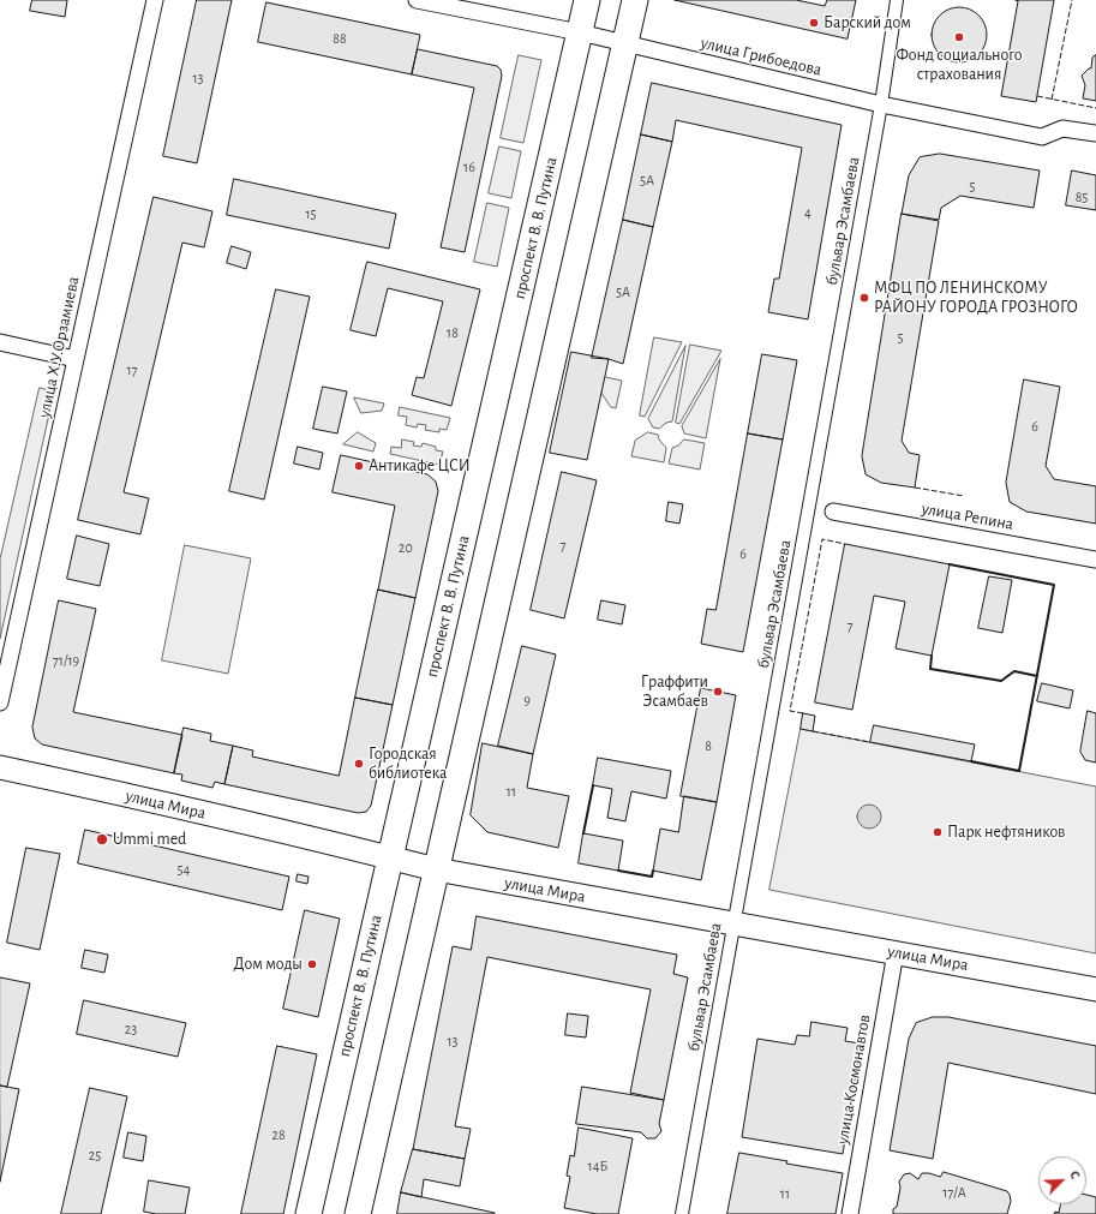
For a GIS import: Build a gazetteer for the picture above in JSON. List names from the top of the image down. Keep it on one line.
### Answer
{"streets":{"main road":["проспект В. В. Путина","улица Мира"],"street":["улица Грибоедова","бульвар Эсамбаева","улица Х.У.Орзамиева","улица Репина","улица Космонавтов"]},"crossings":[["улица Грибоедова","бульвар Эсамбаева"],["улица Грибоедова","проспект В. В. Путина"],["бульвар Эсамбаева","улица Мира"],["проспект В. В. Путина","улица Мира"],["улица Мира","улица Космонавтов"]],"places":["Барский дом","Фонд социального страхования","МФЦ ПО ЛЕНИНСКОМУ РАЙОНУ ГОРОДА ГРОЗНОГО","Антикафе ЦСИ","Граффити Эсамбаев","Городская библиотека","Парк нефтяников","Ummi med","Дом моды"],"house_numbers":["88","13","16","5А","5","85","4","15","5А","18","5","17","6","7","20","6","7","71/19","9","8","11","54","23","13","28","25","14Б","17/А","11"],"north":"top right"}
